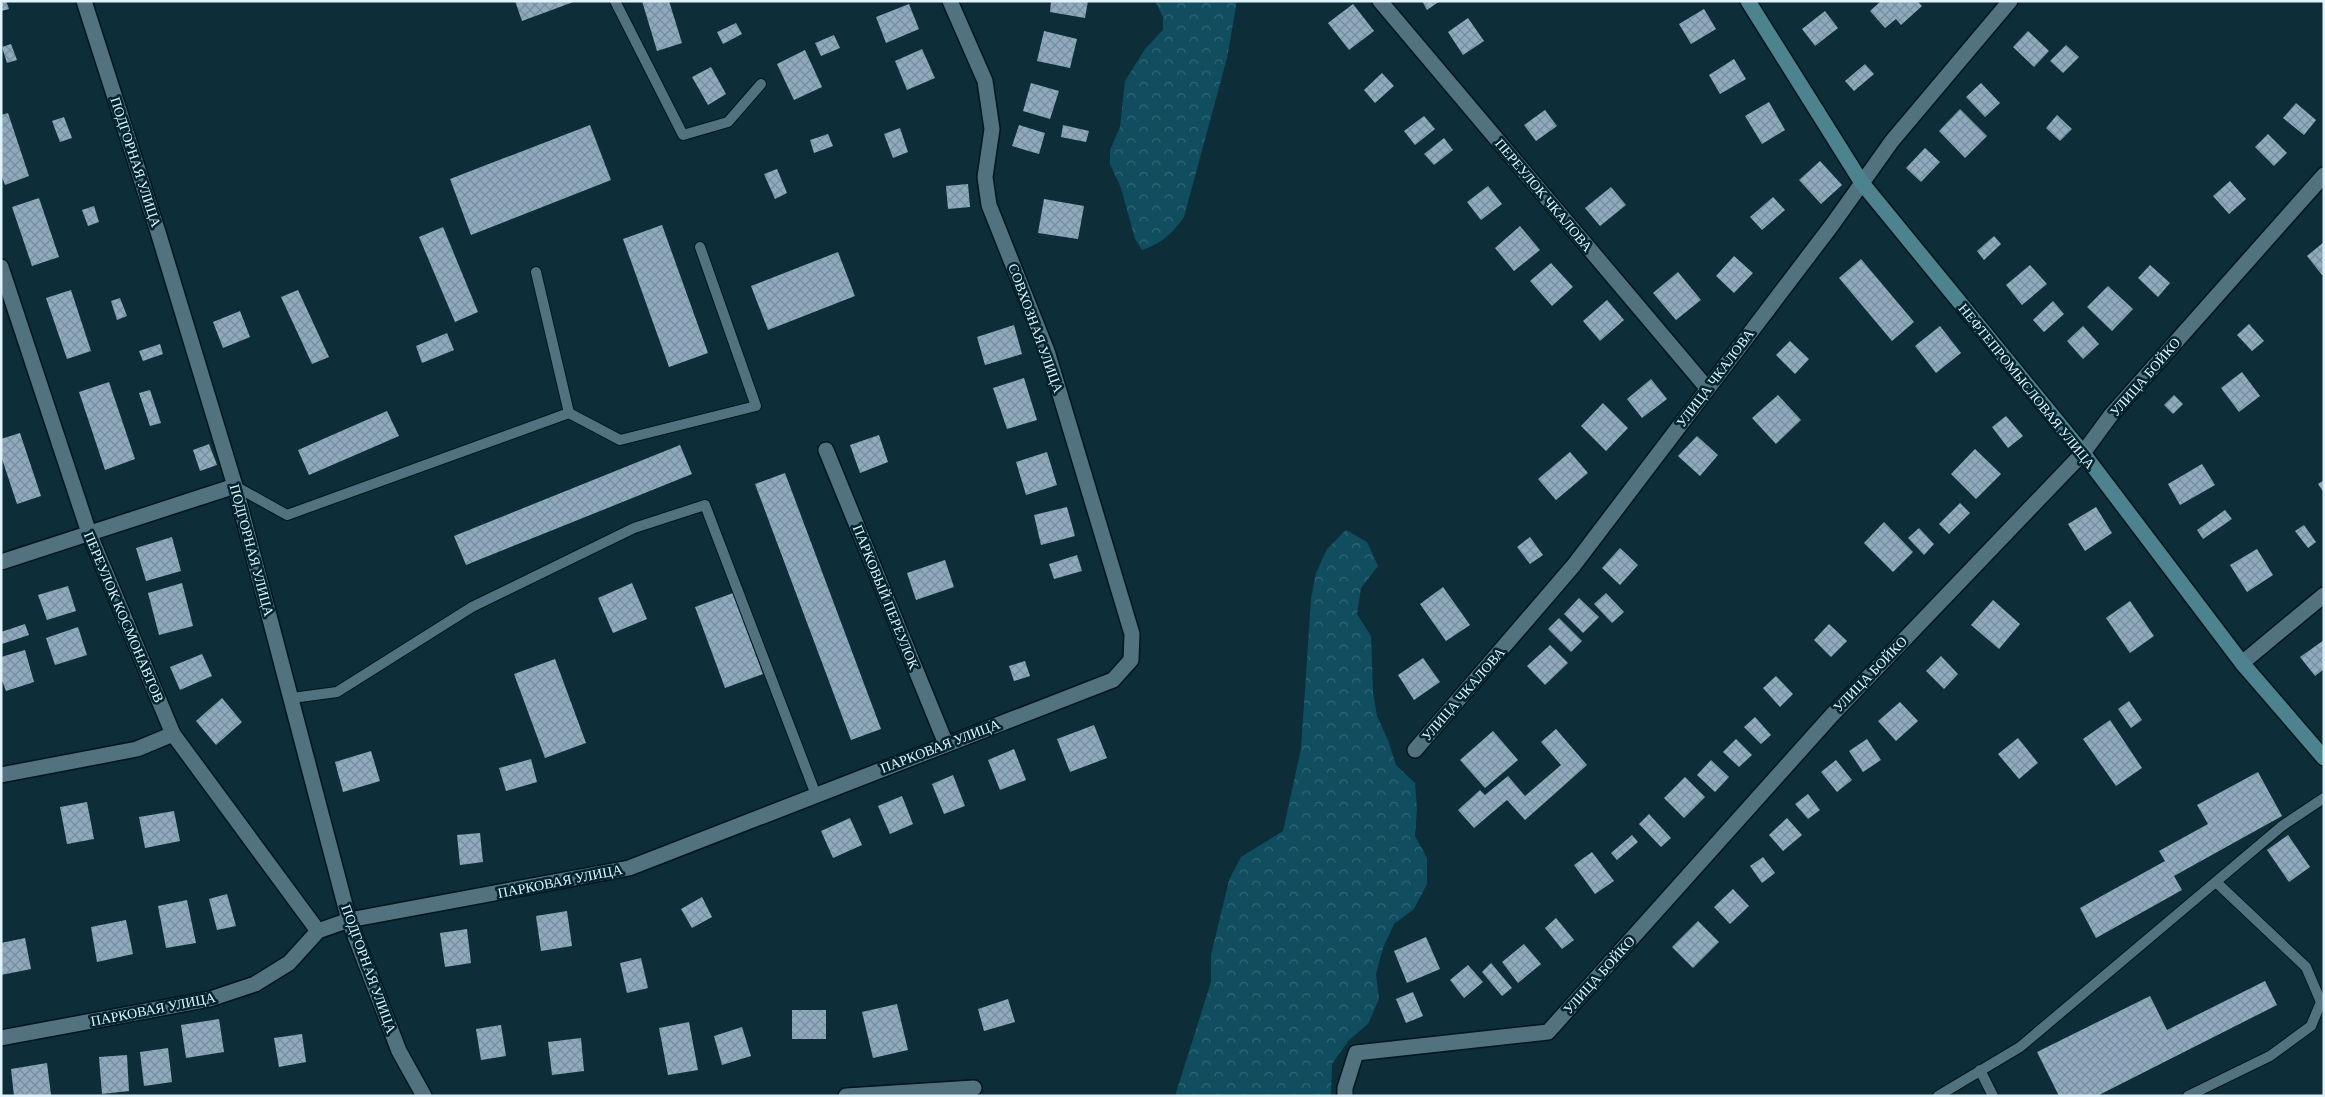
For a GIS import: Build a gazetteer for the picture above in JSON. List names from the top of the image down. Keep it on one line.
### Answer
{"streets":{"main road":["НЕФТЕПРОМЫСЛОВАЯ УЛИЦА"],"street":["ПОДГОРНАЯ УЛИЦА","ПЕРЕУЛОК ЧКАЛОВА","СОВХОЗНАЯ УЛИЦА","УЛИЦА БОЙКО","УЛИЦА ЧКАЛОВА","ПАРКОВЫЙ ПЕРЕУЛОК","ПЕРЕУЛОК КОСМОНАВТОВ","ПАРКОВАЯ УЛИЦА"]},"crossings":[["ПОДГОРНАЯ УЛИЦА","ПАРКОВАЯ УЛИЦА"],["ПЕРЕУЛОК ЧКАЛОВА","УЛИЦА ЧКАЛОВА"],["СОВХОЗНАЯ УЛИЦА","ПАРКОВАЯ УЛИЦА"],["УЛИЦА БОЙКО","НЕФТЕПРОМЫСЛОВАЯ УЛИЦА"],["УЛИЦА ЧКАЛОВА","НЕФТЕПРОМЫСЛОВАЯ УЛИЦА"],["ПАРКОВЫЙ ПЕРЕУЛОК","ПАРКОВАЯ УЛИЦА"],["ПЕРЕУЛОК КОСМОНАВТОВ","ПАРКОВАЯ УЛИЦА"]]}
